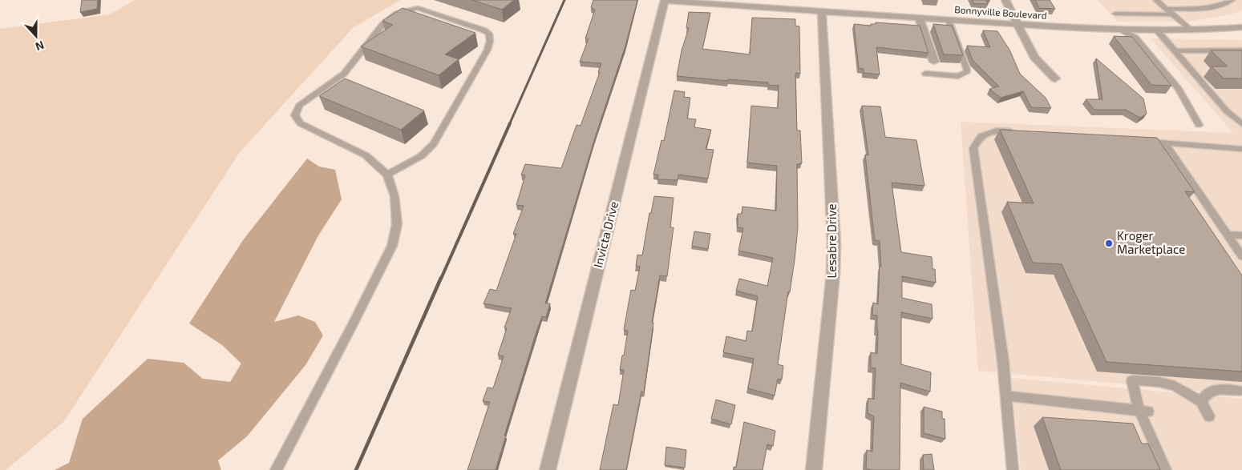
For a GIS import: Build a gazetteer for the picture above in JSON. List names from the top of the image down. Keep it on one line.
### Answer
{"streets":{"street":["Bonnyville Boulevard","Invicta Drive","Lesabre Drive"]},"crossings":[["Bonnyville Boulevard","Invicta Drive"],["Bonnyville Boulevard","Lesabre Drive"]],"places":["Kroger Marketplace"],"north":"bottom"}
